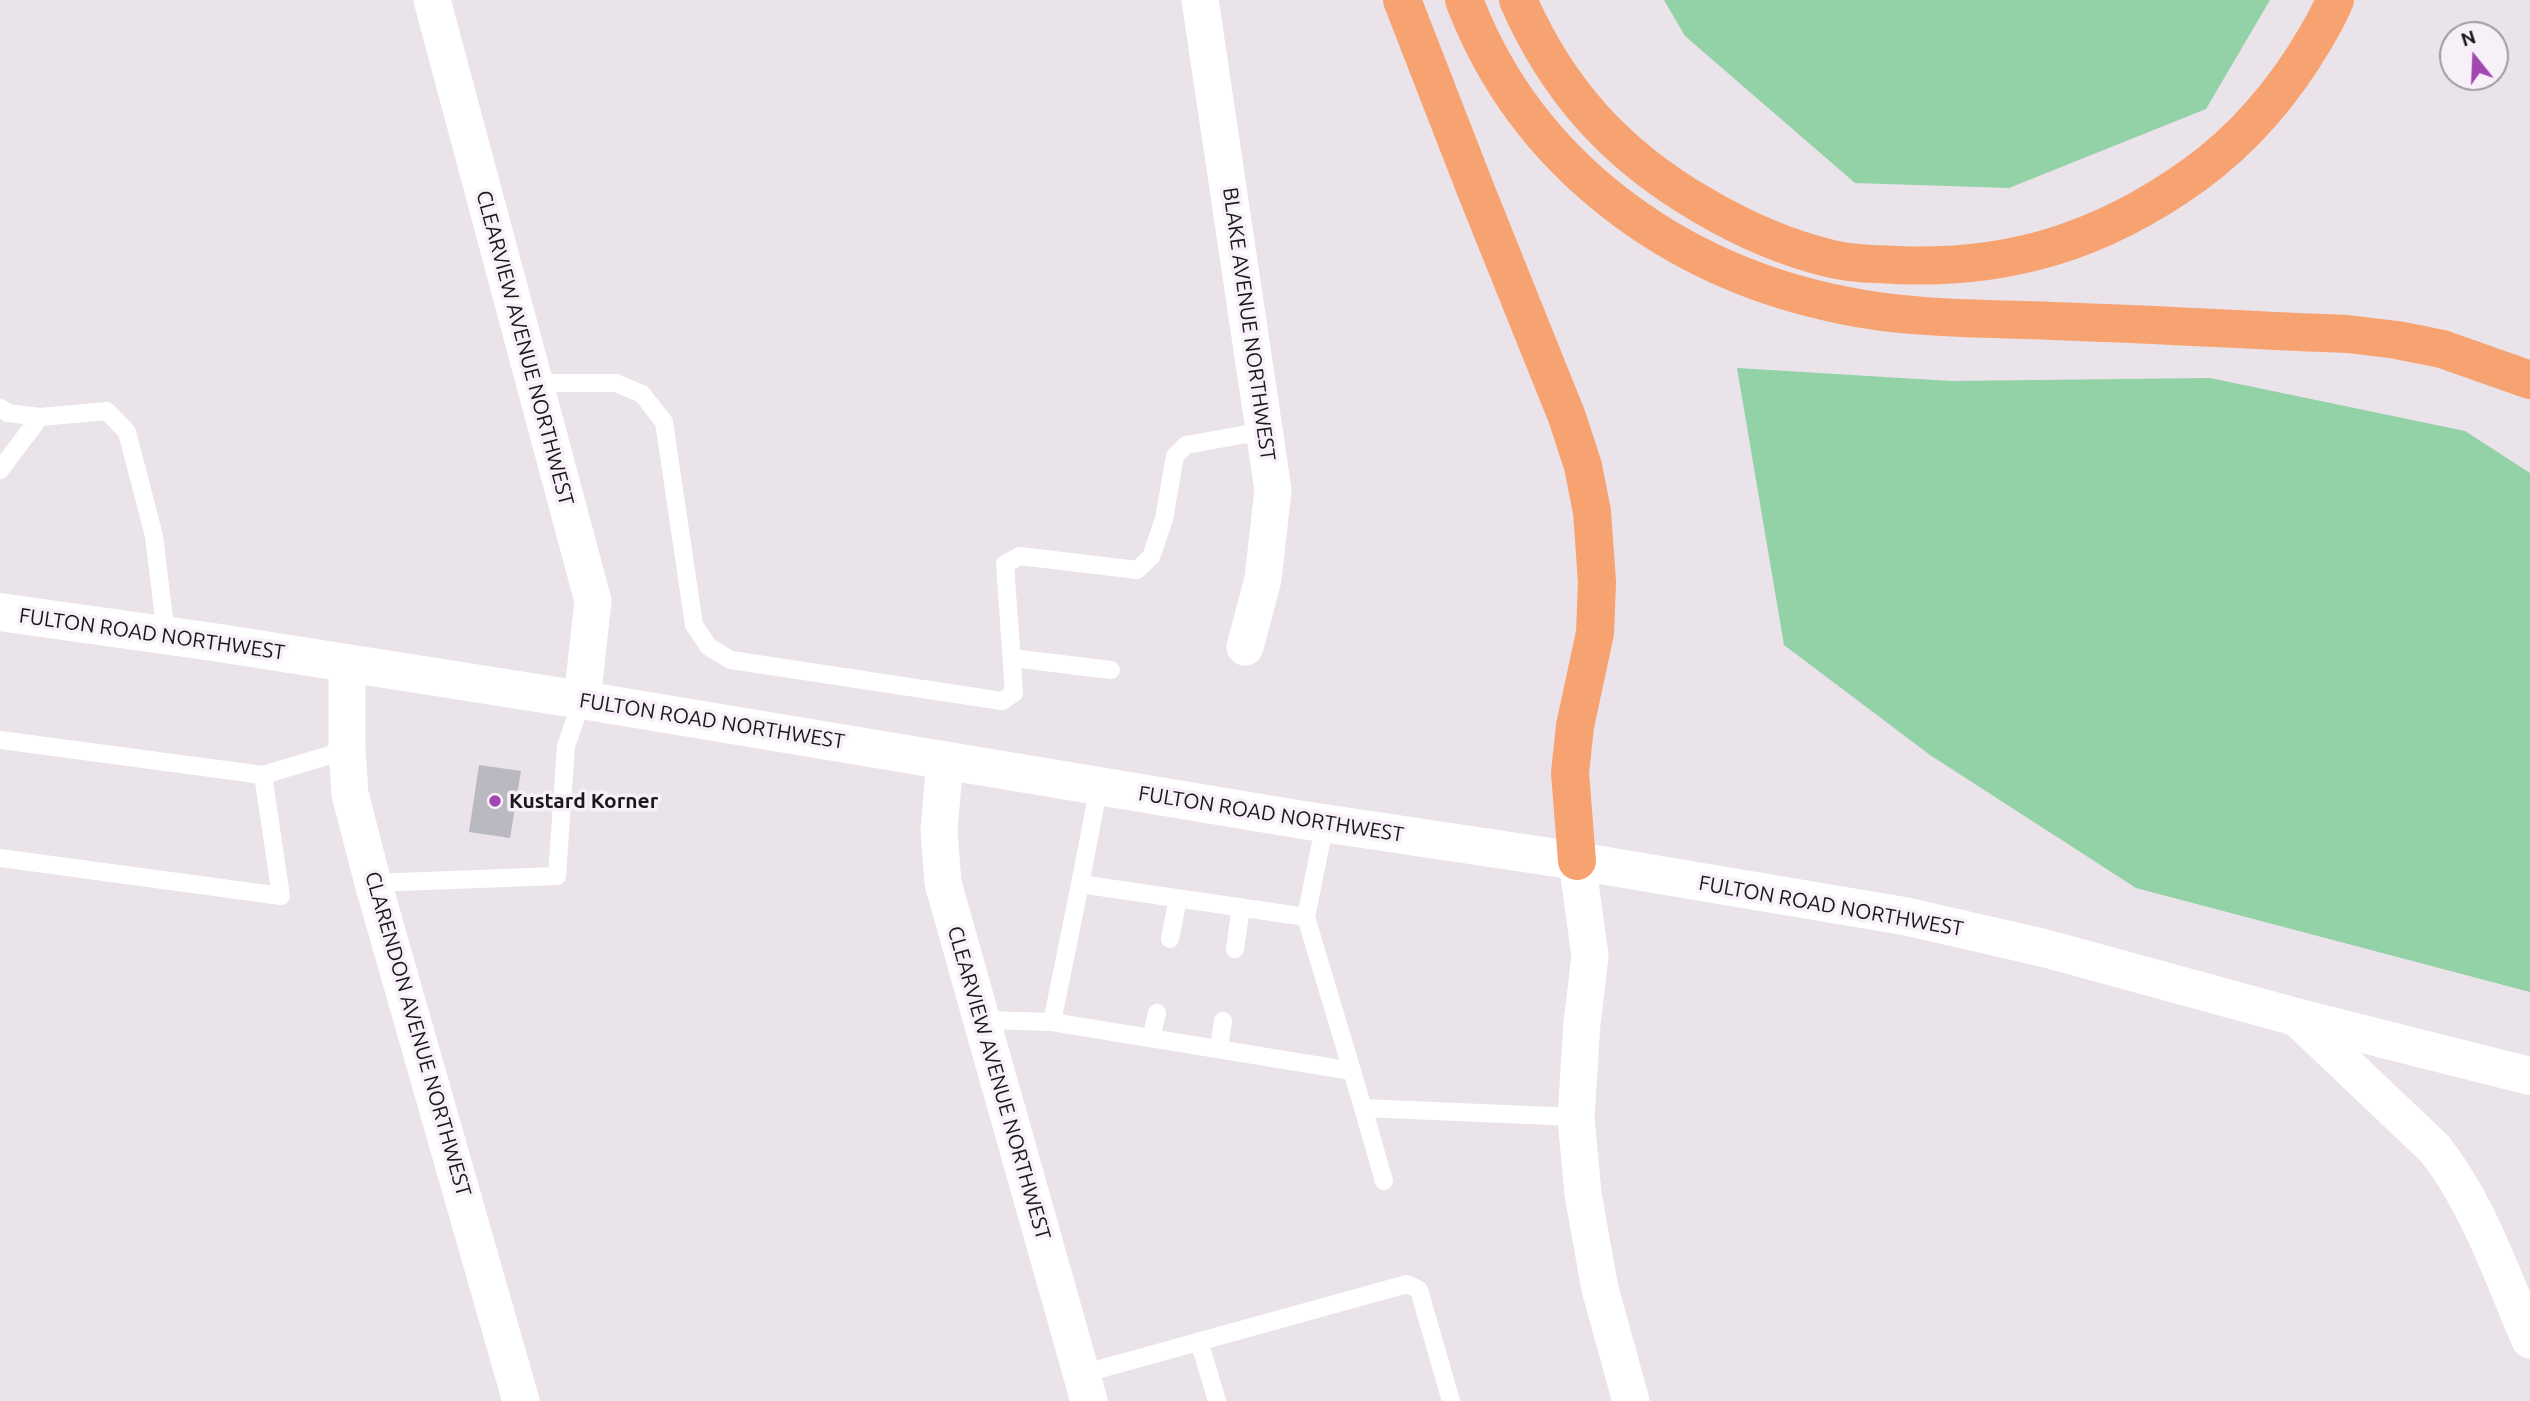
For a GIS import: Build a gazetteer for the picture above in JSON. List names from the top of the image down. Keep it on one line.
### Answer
{"streets":{"main road":["FULTON ROAD NORTHWEST"],"street":["BLAKE AVENUE NORTHWEST","CLEARVIEW AVENUE NORTHWEST","CLARENDON AVENUE NORTHWEST"]},"crossings":[["CLEARVIEW AVENUE NORTHWEST","FULTON ROAD NORTHWEST"],["FULTON ROAD NORTHWEST","CLARENDON AVENUE NORTHWEST"]],"places":["Kustard Korner"],"north":"top"}
